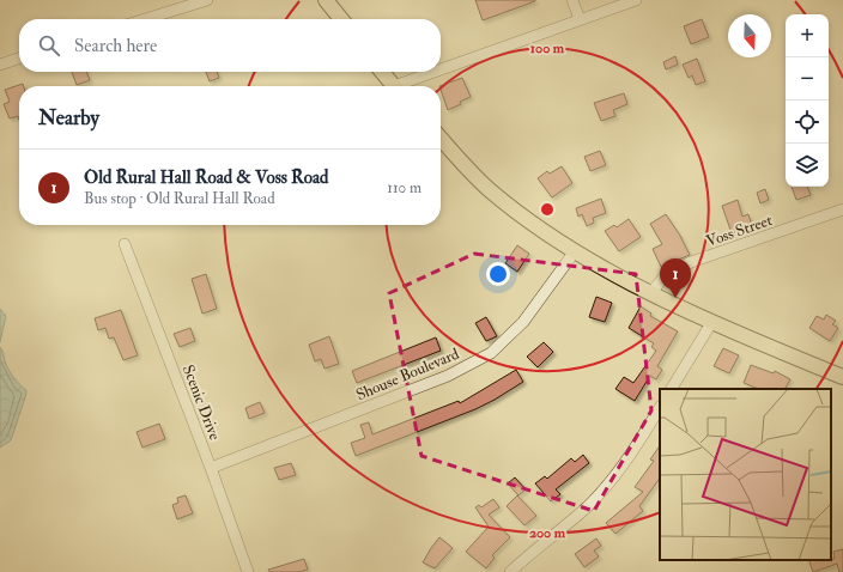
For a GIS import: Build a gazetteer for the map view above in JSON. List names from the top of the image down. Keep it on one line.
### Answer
{"streets":{"street":["Voss Street","Shouse Boulevard","Scenic Drive"]},"crossings":[["Shouse Boulevard","Scenic Drive"]],"north":"bottom","page":{"map_buttons":["+","−"],"search":"Search here","heading":"Nearby","list":[{"mark":"1","name":"Old Rural Hall Road & Voss Road","note":"Bus stop · Old Rural Hall Road","value":"110 m"}],"pins":"1"},"rings":["100 m","200 m"]}
